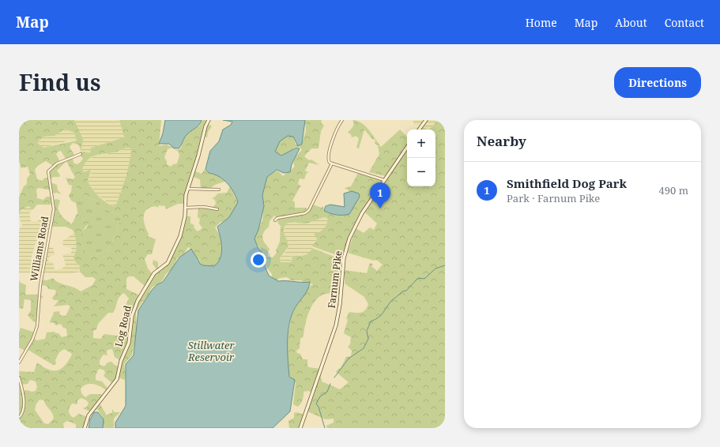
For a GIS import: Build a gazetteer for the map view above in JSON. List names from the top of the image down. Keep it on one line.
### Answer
{"streets":{"street":["Williams Road","Farnum Pike","Log Road"]},"water":["Stillwater Reservoir"],"page":{"header":"Map","nav":["Home","Map","About","Contact"],"title":"Find us","buttons":"Directions","heading":"Nearby","map_buttons":["+","−"],"list":[{"mark":"1","name":"Smithfield Dog Park","note":"Park · Farnum Pike","value":"490 m"}],"pins":"1"}}
